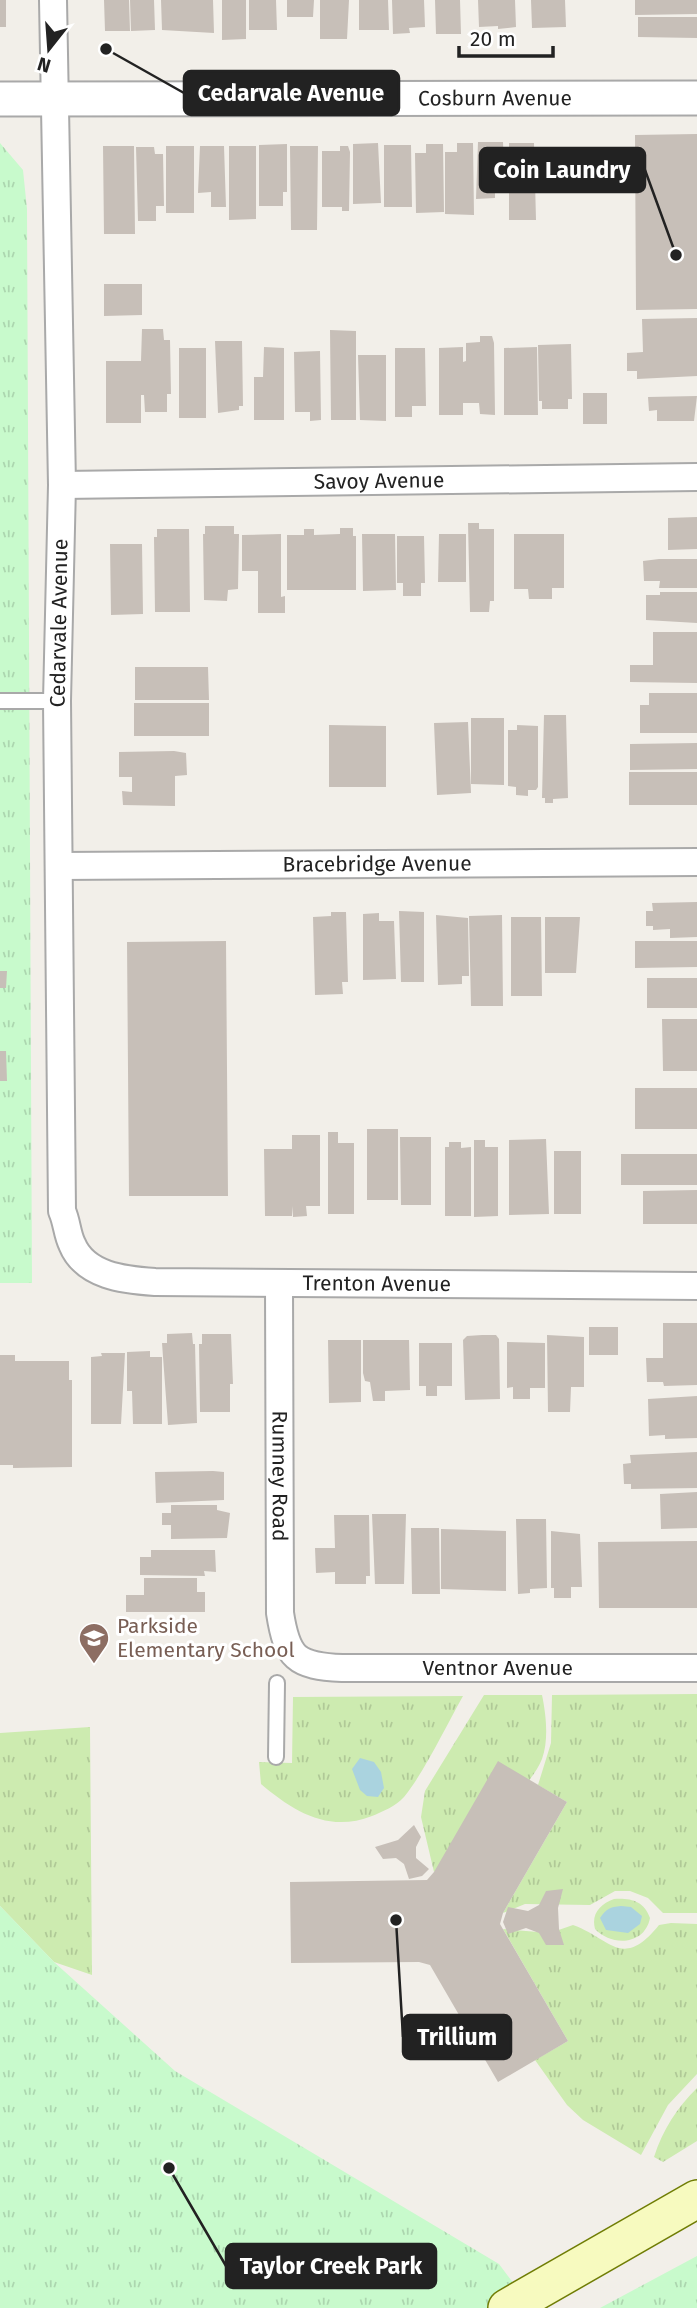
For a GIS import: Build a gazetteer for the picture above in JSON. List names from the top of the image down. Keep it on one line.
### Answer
{"streets":{"street":["Cosburn Avenue","Savoy Avenue","Cedarvale Avenue","Bracebridge Avenue","Trenton Avenue","Rumney Road","Ventnor Avenue"]},"crossings":[["Cosburn Avenue","Cedarvale Avenue"],["Savoy Avenue","Cedarvale Avenue"],["Cedarvale Avenue","Bracebridge Avenue"],["Cedarvale Avenue","Trenton Avenue"],["Trenton Avenue","Rumney Road"],["Rumney Road","Ventnor Avenue"]],"places":{"other":["Cedarvale Avenue","Coin Laundry","Trillium","Taylor Creek Park"],"school or university":["Parkside Elementary School"]},"scale_bar":"20 m","north":"bottom"}
